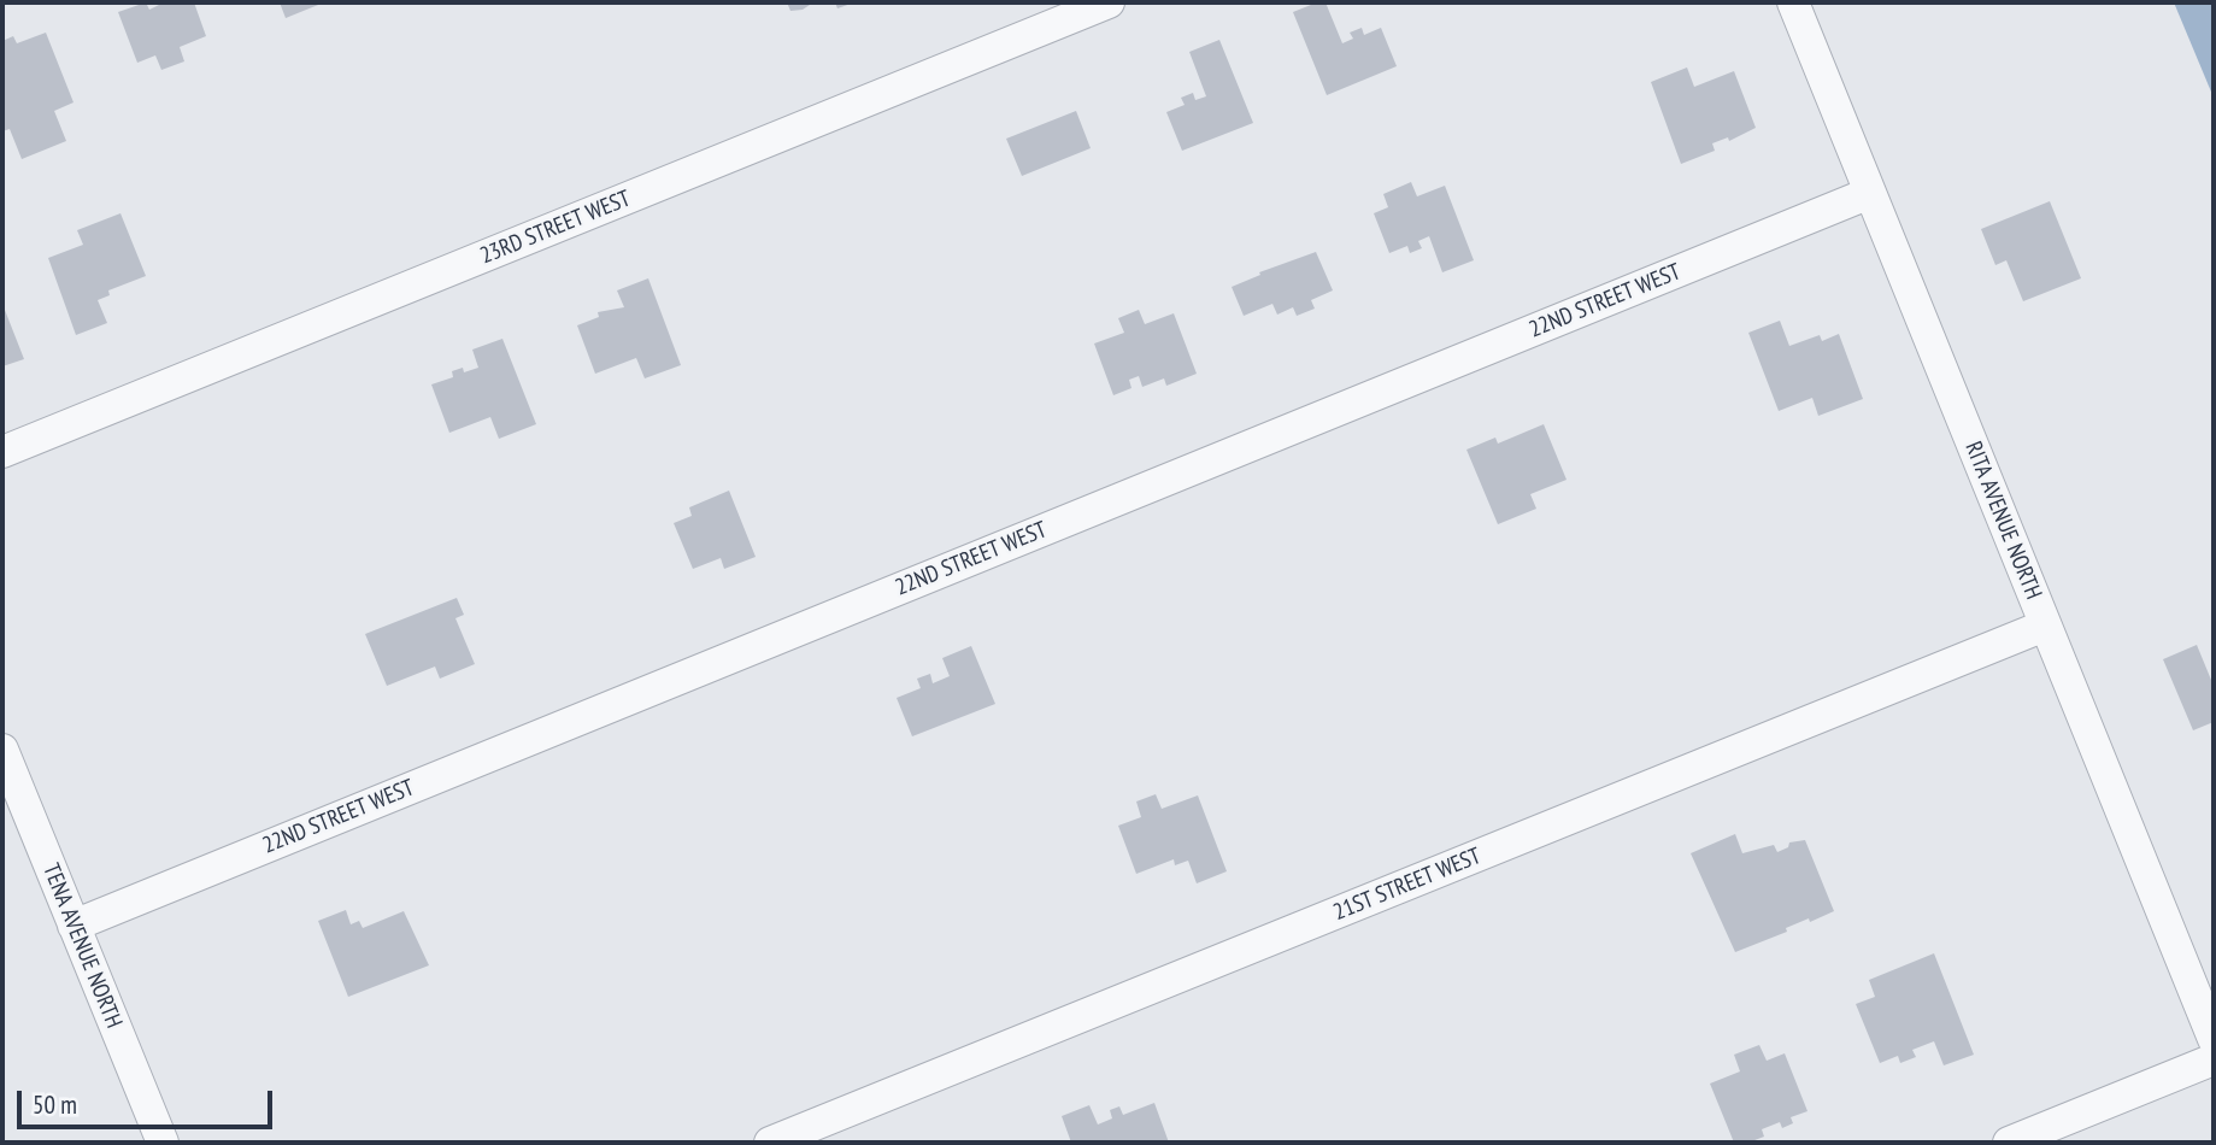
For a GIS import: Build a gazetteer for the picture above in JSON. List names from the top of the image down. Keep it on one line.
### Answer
{"streets":{"street":["23RD STREET WEST","22ND STREET WEST","RITA AVENUE NORTH","21ST STREET WEST","TENA AVENUE NORTH"]},"crossings":[["22ND STREET WEST","RITA AVENUE NORTH"],["22ND STREET WEST","TENA AVENUE NORTH"],["RITA AVENUE NORTH","21ST STREET WEST"]],"scale_bar":"50 m"}
